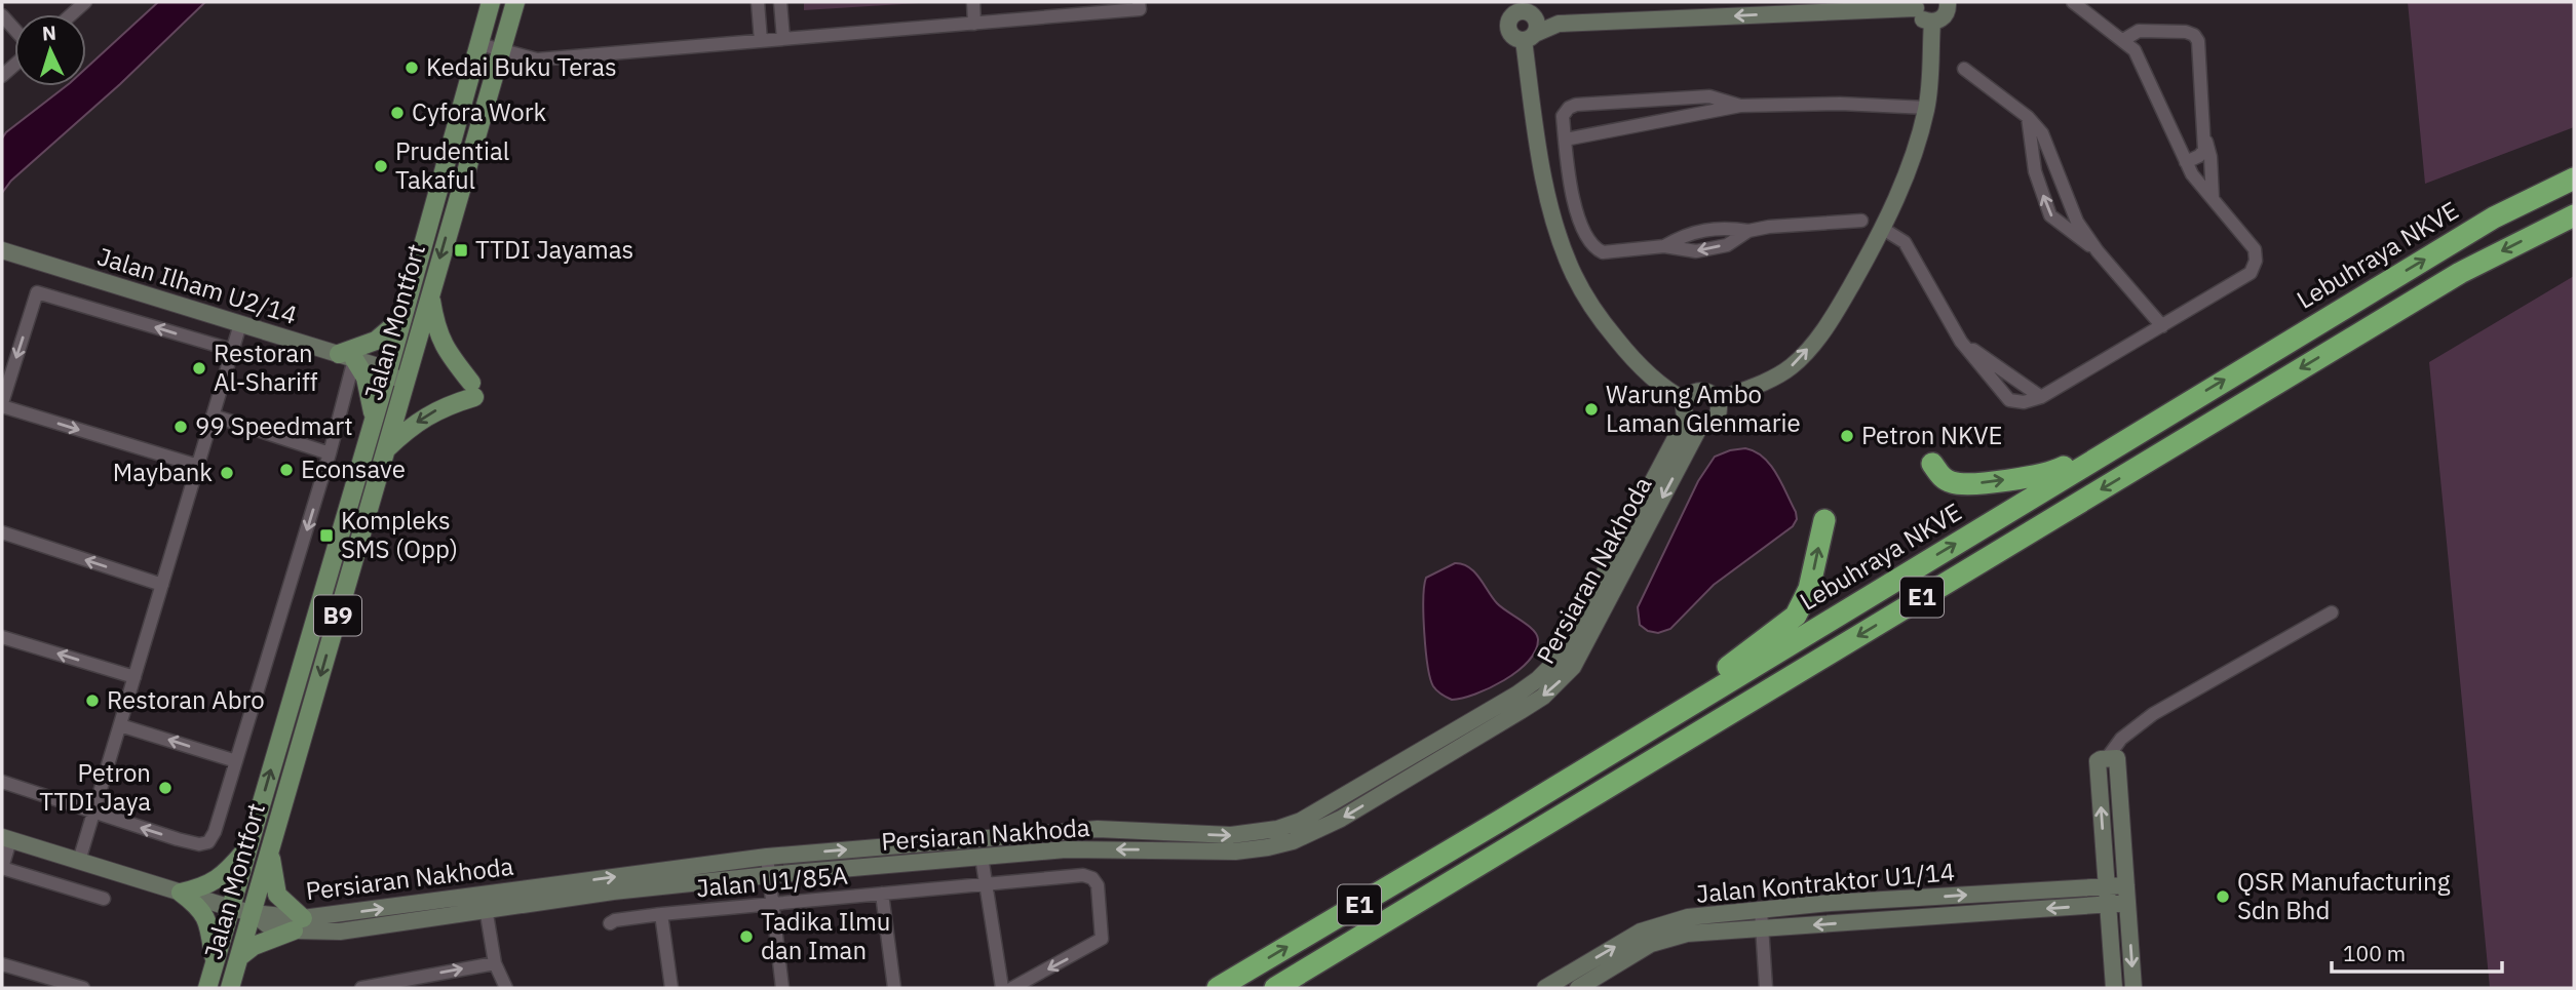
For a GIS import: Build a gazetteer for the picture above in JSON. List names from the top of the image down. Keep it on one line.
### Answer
{"streets":{"highway":["Lebuhraya NKVE","E1"],"main road":["Jalan Montfort","B9"],"street":["Jalan Ilham U2/14","Persiaran Nakhoda","Jalan U1/85A","Jalan Kontraktor U1/14"]},"crossings":[["Jalan Ilham U2/14","Jalan Montfort"],["Jalan Montfort","Persiaran Nakhoda"]],"places":{"other":["Kedai Buku Teras","Cyfora Work","Prudential Takaful","Restoran Al-Shariff","Warung Ambo Laman Glenmarie","99 Speedmart","Petron NKVE","Econsave","Maybank","Restoran Abro","Petron TTDI Jaya","QSR Manufacturing Sdn Bhd","Tadika Ilmu dan Iman"],"transit":["TTDI Jayamas","Kompleks SMS (Opp)"]},"scale_bar":"100 m","north":"top"}
